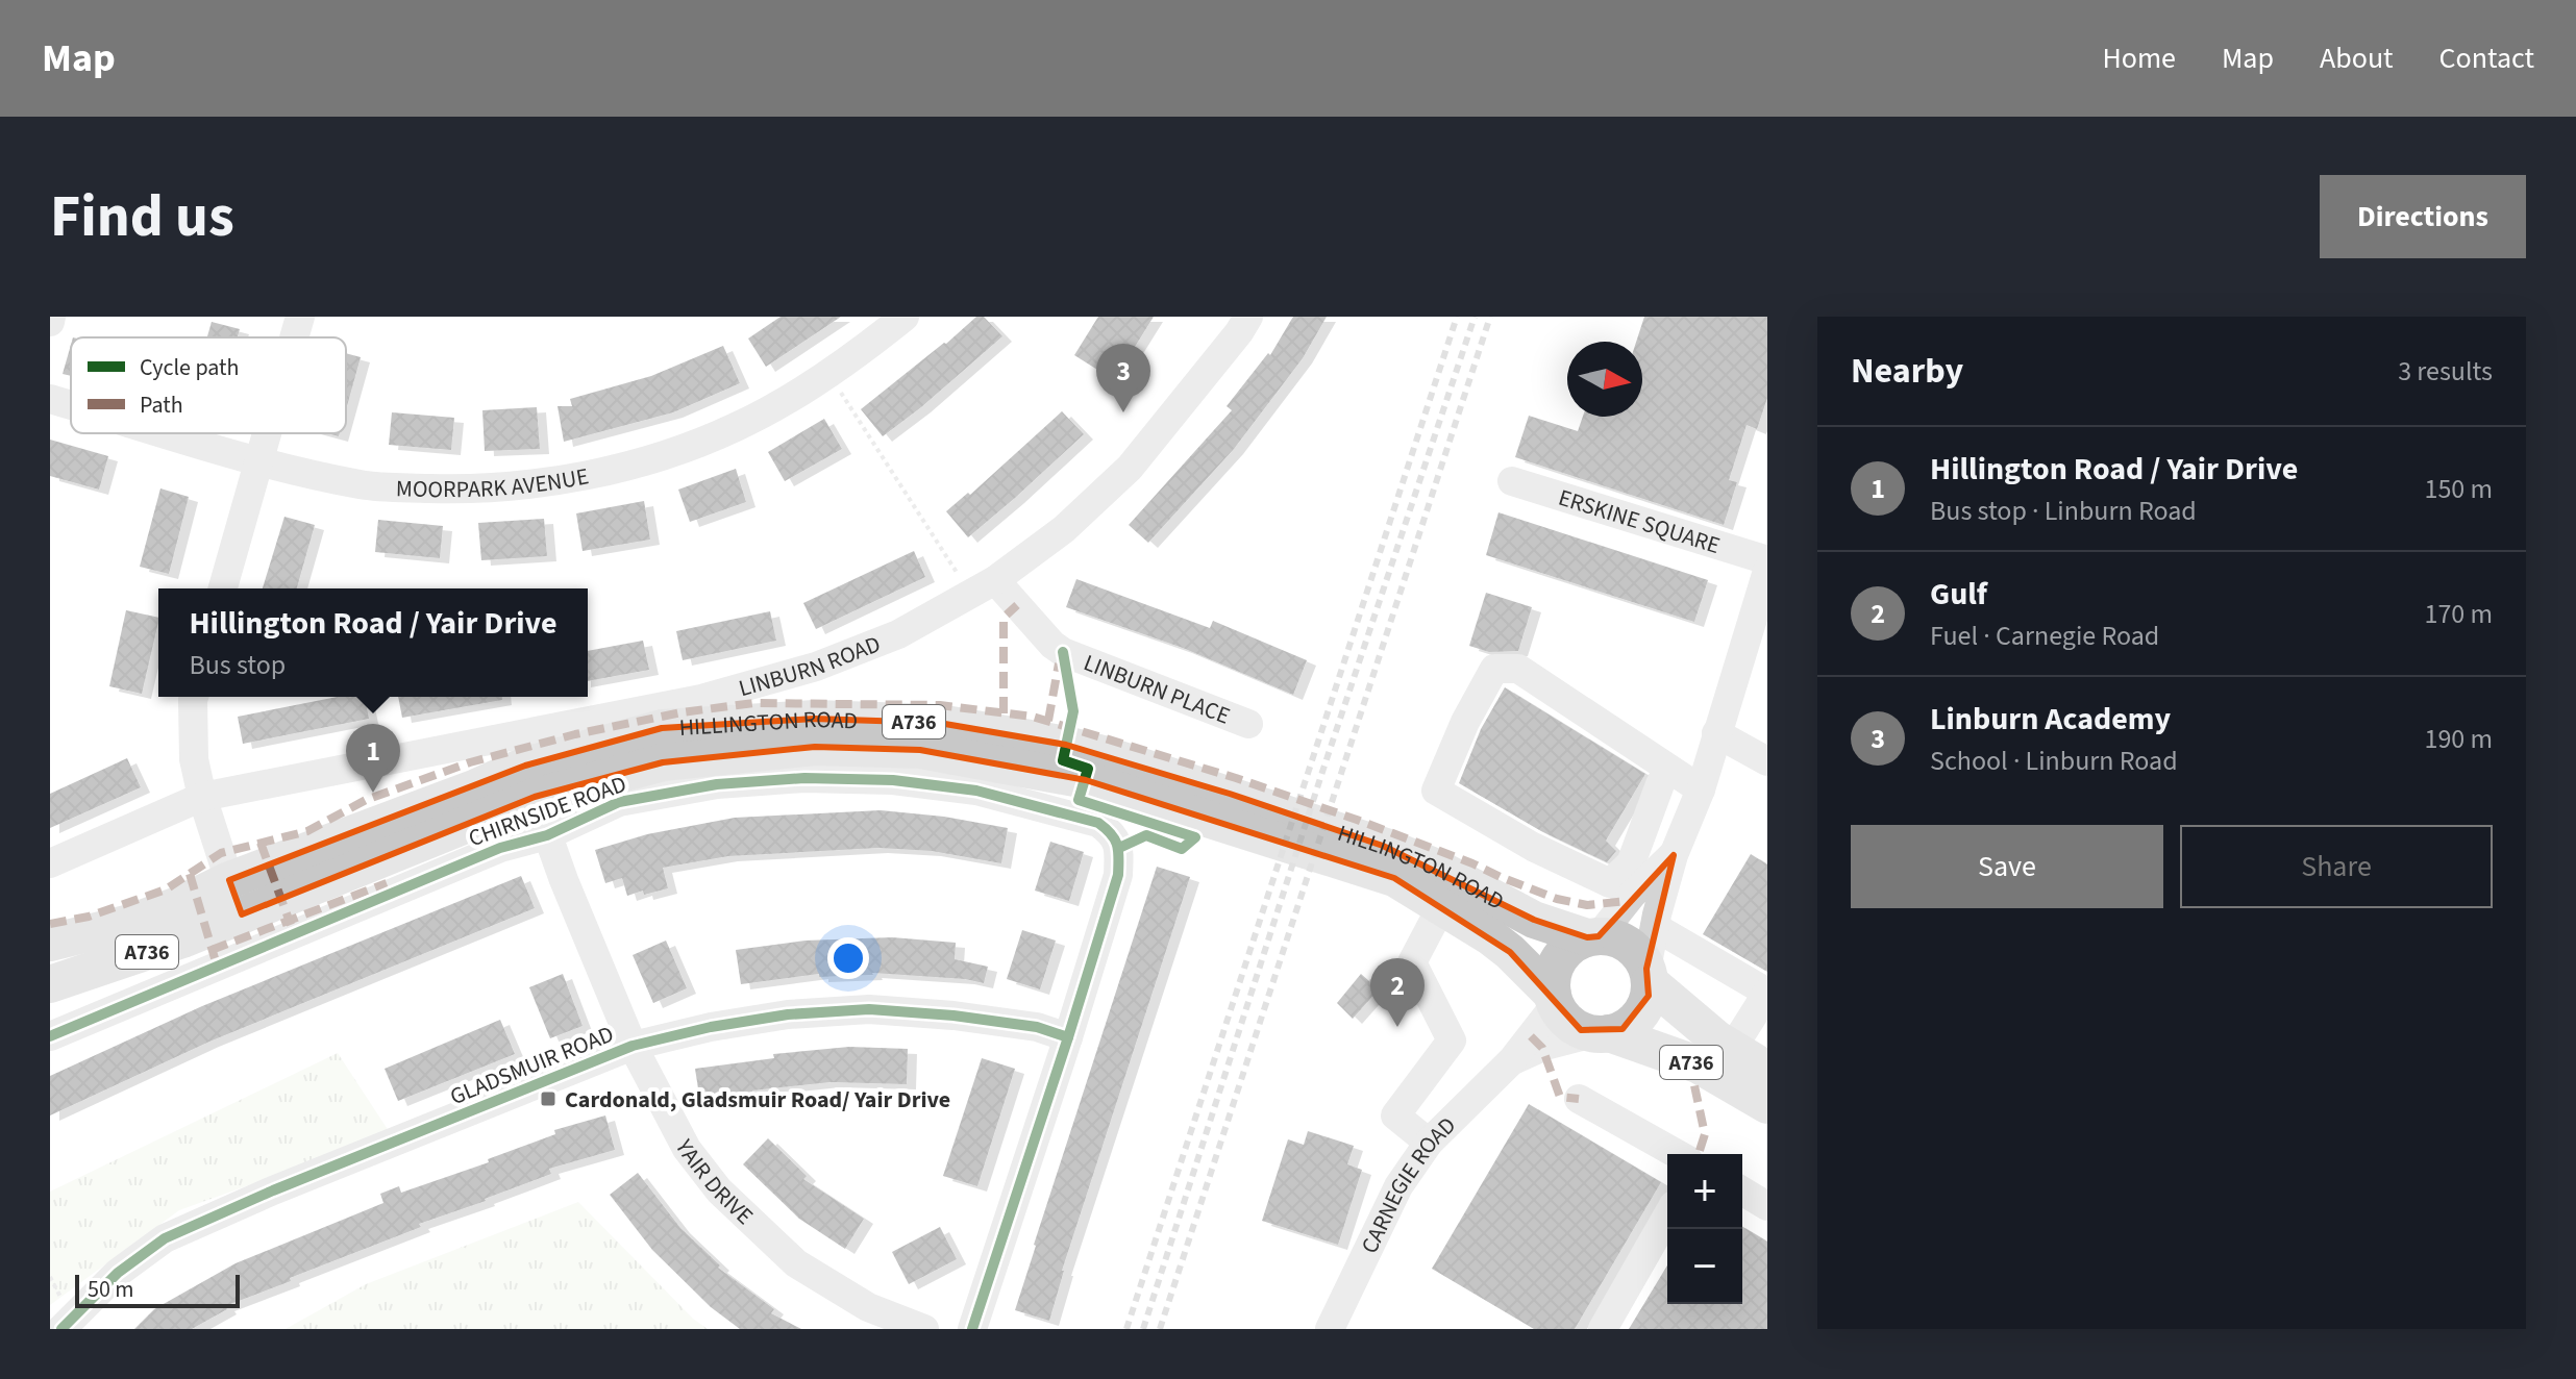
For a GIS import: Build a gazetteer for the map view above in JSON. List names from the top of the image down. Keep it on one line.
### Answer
{"streets":{"main road":["A736","HILLINGTON ROAD"],"street":["MOORPARK AVENUE","ERSKINE SQUARE","LINBURN ROAD","LINBURN PLACE","CHIRNSIDE ROAD","GLADSMUIR ROAD","YAIR DRIVE","CARNEGIE ROAD"]},"crossings":[["LINBURN ROAD","LINBURN PLACE"],["A736","HILLINGTON ROAD"],["A736","CARNEGIE ROAD"],["HILLINGTON ROAD","YAIR DRIVE"],["HILLINGTON ROAD","CARNEGIE ROAD"],["CHIRNSIDE ROAD","GLADSMUIR ROAD"],["CHIRNSIDE ROAD","YAIR DRIVE"],["GLADSMUIR ROAD","YAIR DRIVE"]],"places":{"transit":["Cardonald, Gladsmuir Road/ Yair Drive"]},"legend":["Cycle path","Path"],"scale_bar":"50 m","north":"right","page":{"header":"Map","nav":["Home","Map","About","Contact"],"buttons":["Directions",["Save","Share"]],"title":"Find us","heading":["Nearby","3 results"],"pins":["3","1","2"],"list":[{"mark":"1","name":"Hillington Road / Yair Drive","note":"Bus stop · Linburn Road","value":"150 m"},{"mark":"2","name":"Gulf","note":"Fuel · Carnegie Road","value":"170 m"},{"mark":"3","name":"Linburn Academy","note":"School · Linburn Road","value":"190 m"}],"popup":["Hillington Road / Yair Drive","Bus stop"],"map_buttons":["+","−"],"scale":"50 m"}}
